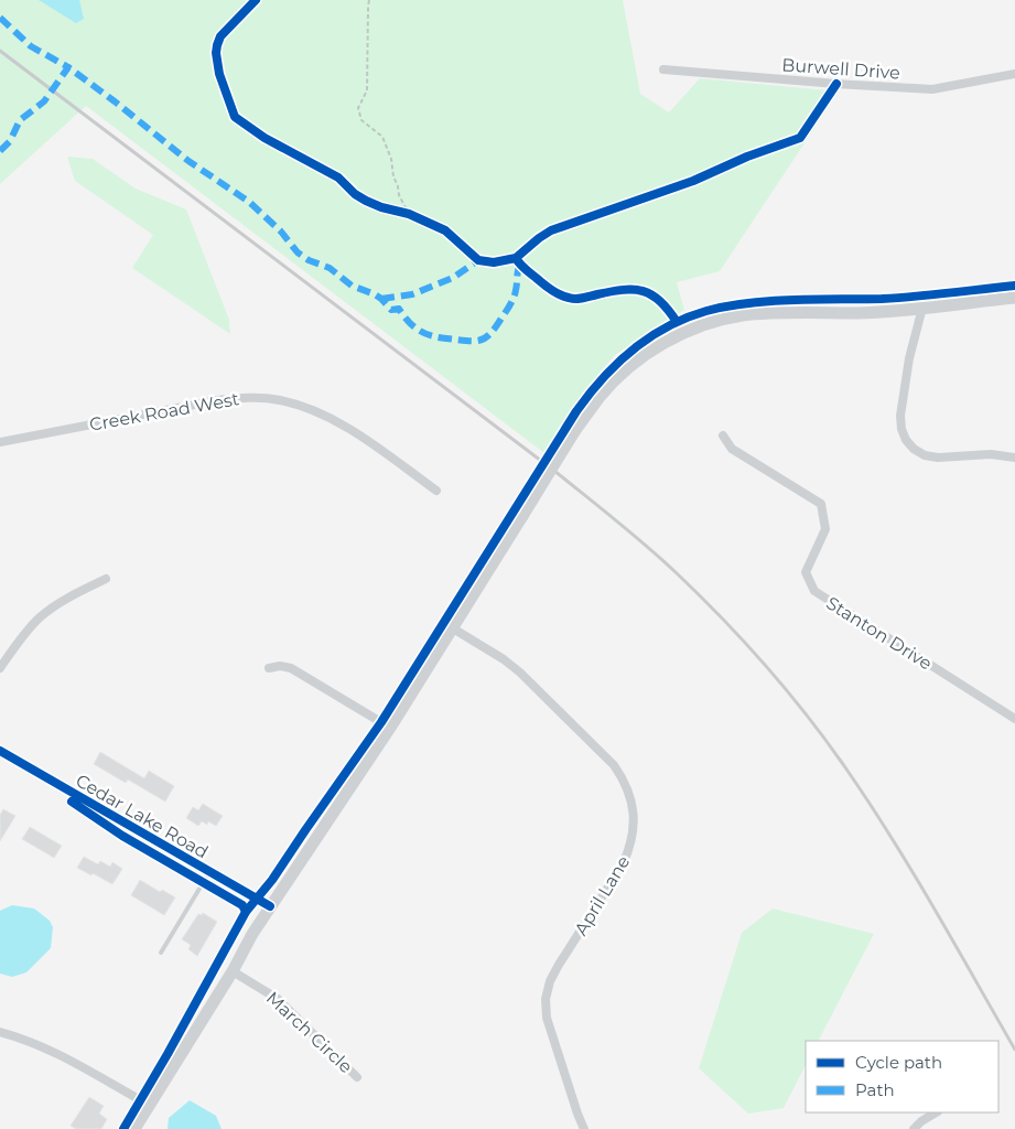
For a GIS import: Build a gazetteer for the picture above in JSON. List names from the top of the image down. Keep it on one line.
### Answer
{"streets":{"street":["Burwell Drive","Creek Road West","Stanton Drive","Cedar Lake Road","April Lane","March Circle"]},"legend":["Cycle path","Path"]}
